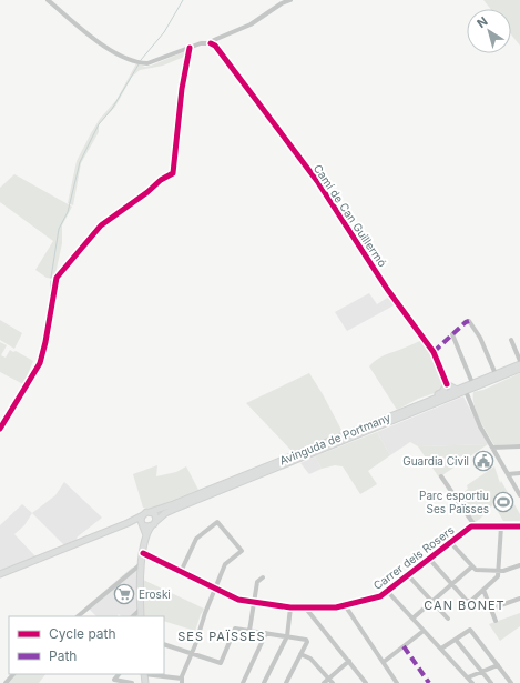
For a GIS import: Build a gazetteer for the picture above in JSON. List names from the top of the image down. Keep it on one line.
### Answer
{"streets":{"main road":["Avinguda de Portmany"],"street":["Camí de Can Guillermó","Carrer dels Rosers"]},"districts":["CAN BONET","SES PAÏSSES"],"places":{"public building":["Guardia Civil"],"sports":["Parc esportiu Ses Païsses"],"supermarket":["Eroski"]},"legend":["Cycle path","Path"],"north":"top left"}
